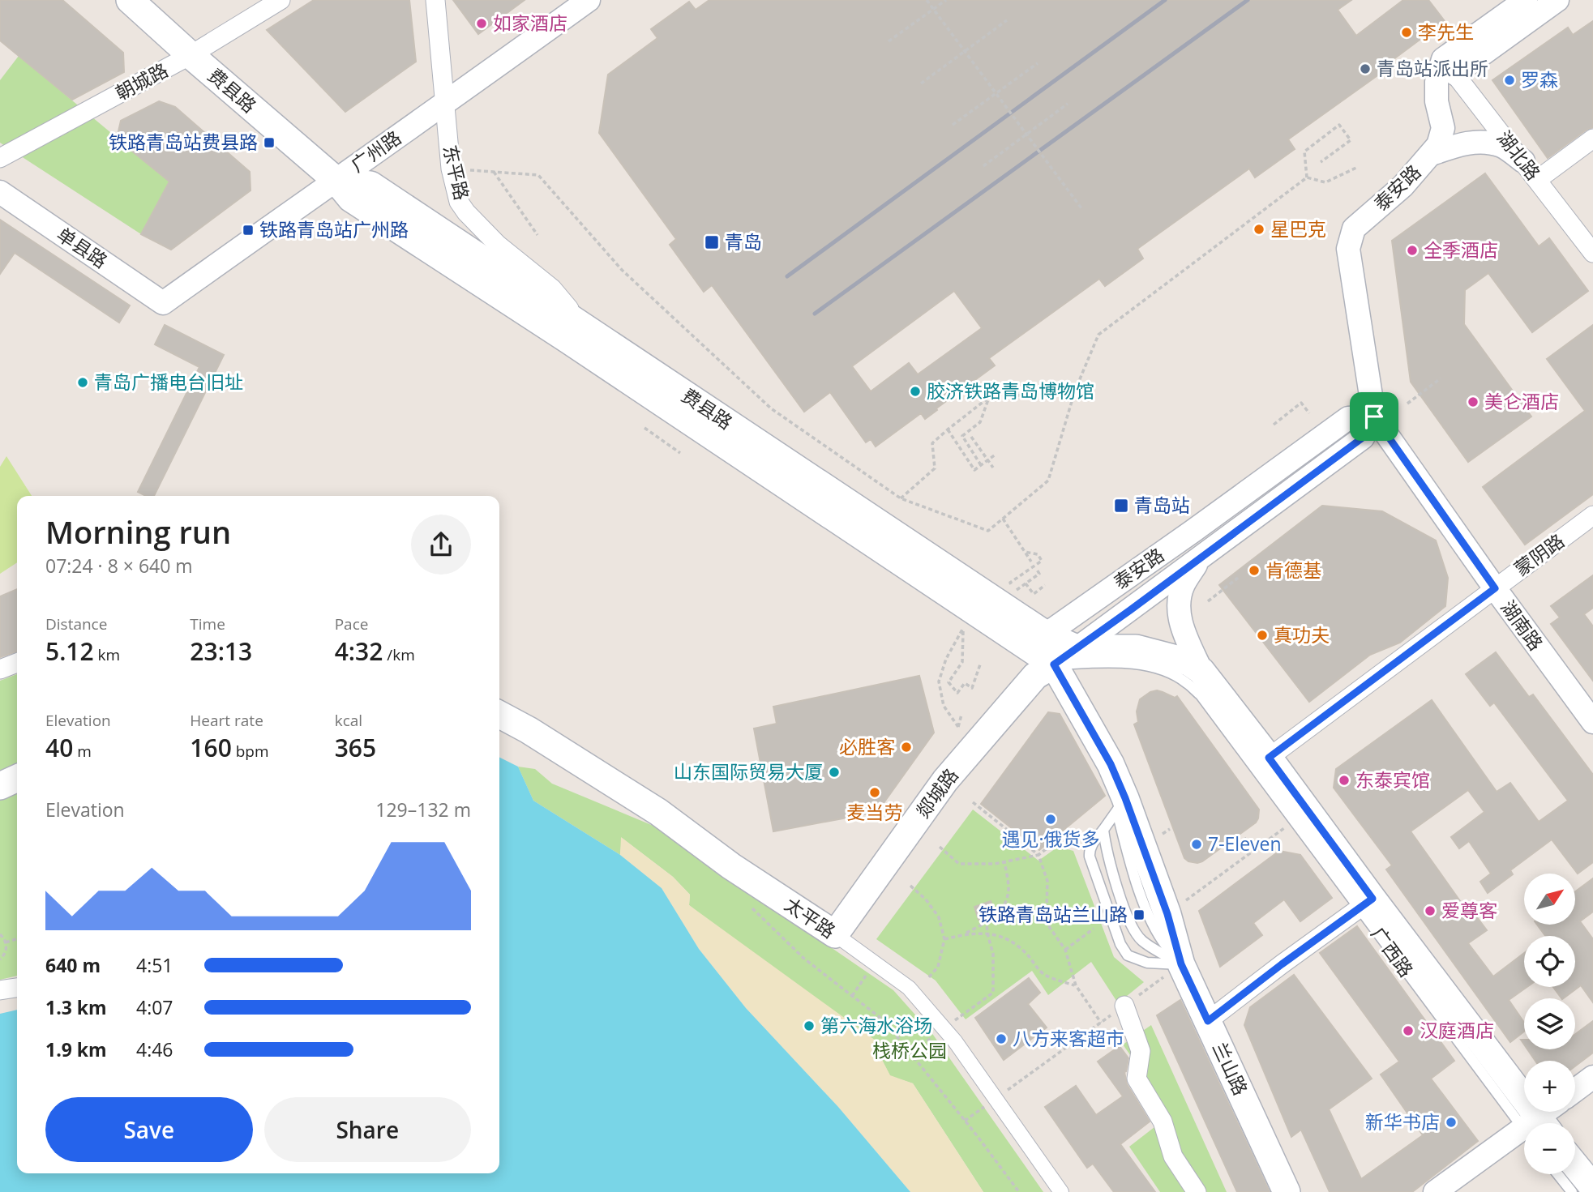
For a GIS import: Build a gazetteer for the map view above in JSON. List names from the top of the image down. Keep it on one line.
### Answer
{"streets":{"main road":["费县路","郯城路","太平路","广西路","兰山路"],"street":["朝城路","广州路","湖北路","东平路","泰安路","单县路","蒙阴路","湖南路"]},"crossings":[["朝城路","费县路"],["费县路","广州路"],["费县路","东平路"],["费县路","泰安路"],["费县路","郯城路"],["费县路","广西路"],["费县路","兰山路"],["广州路","东平路"],["广州路","单县路"],["湖北路","泰安路"],["泰安路","湖南路"],["泰安路","郯城路"],["泰安路","广西路"],["泰安路","兰山路"],["蒙阴路","湖南路"],["蒙阴路","广西路"],["郯城路","太平路"],["郯城路","广西路"],["郯城路","兰山路"],["广西路","兰山路"]],"parks":["栈桥公园"],"places":{"other":["如家酒店","李先生","青岛站派出所","罗森","星巴克","全季酒店","青岛广播电台旧址","胶济铁路青岛博物馆","美仑酒店","肯德基","真功夫","必胜客","山东国际贸易大厦","东泰宾馆","麦当劳","遇见·俄货多","7-Eleven","爱尊客","第六海水浴场","汉庭酒店","八方来客超市","新华书店"],"transit":["铁路青岛站费县路","铁路青岛站广州路","青岛","青岛站","铁路青岛站兰山路"]},"north":"top right","page":{"heading":["Morning run","07:24 · 8 × 640 m"],"stats":[["Distance","5.12 km"],["Time","23:13"],["Pace","4:32 /km"],["Elevation","40 m"],["Heart rate","160 bpm"],["kcal","365"]],"chart":["Elevation","129–132 m"],"map_buttons":["+","−"],"list":[{"name":"640 m","note":"4:51"},{"name":"1.3 km","note":"4:07"},{"name":"1.9 km","note":"4:46"}],"buttons":["Save","Share"]}}
